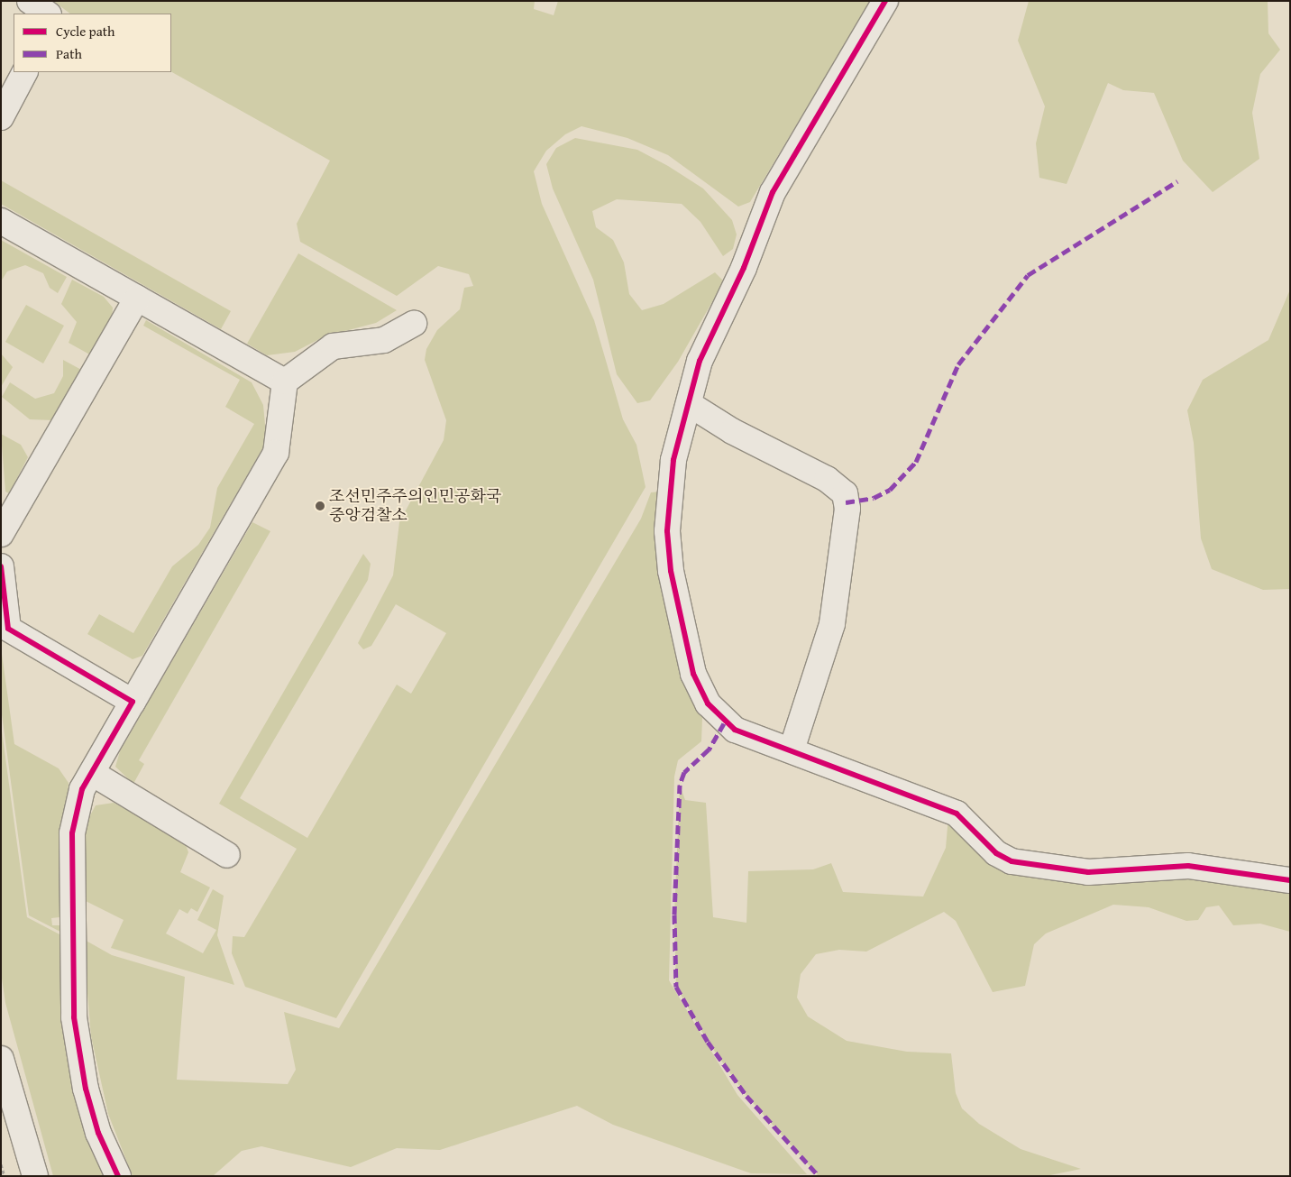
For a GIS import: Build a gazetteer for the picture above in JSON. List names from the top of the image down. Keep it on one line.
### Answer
{"places":["조선민주주의인민공화국 중앙검찰소"],"legend":["Cycle path","Path"]}
